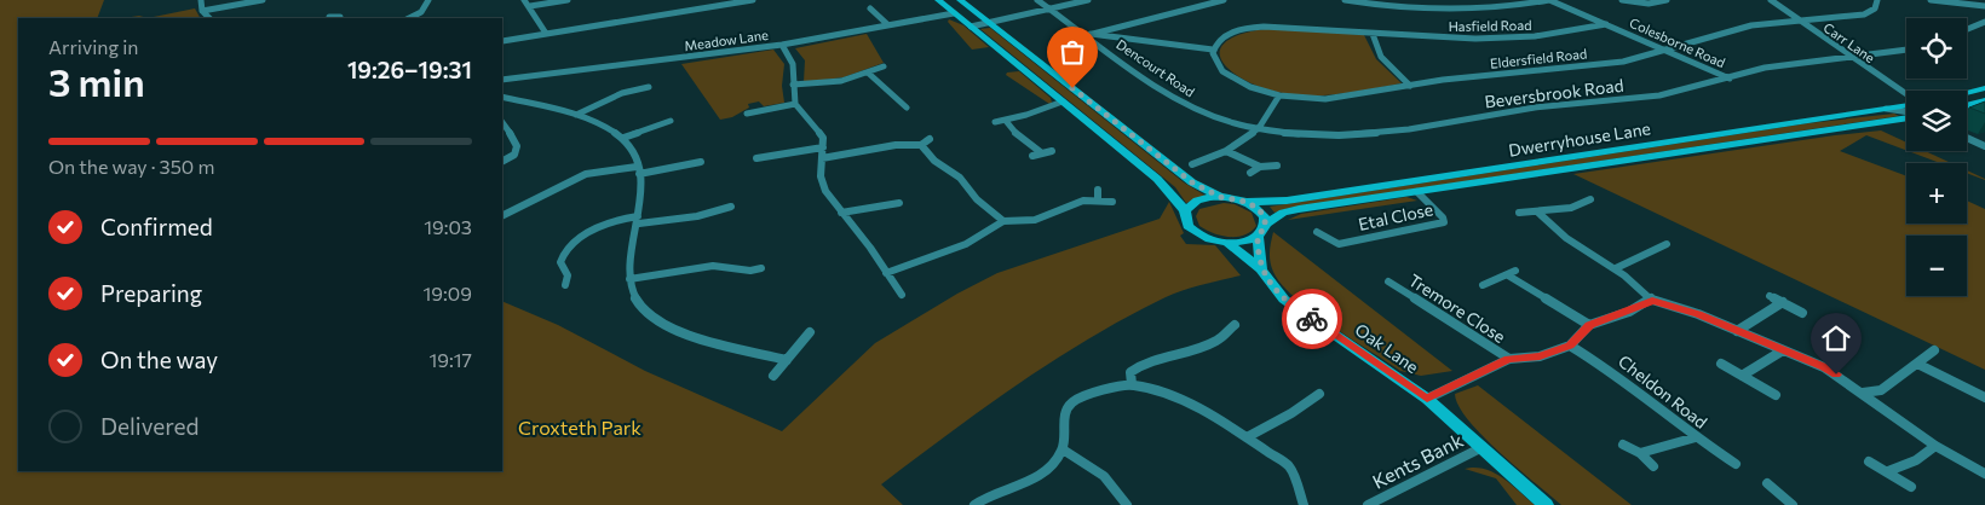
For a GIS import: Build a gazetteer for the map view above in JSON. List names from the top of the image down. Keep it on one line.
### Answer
{"streets":{"street":["Hasfield Road","Meadow Lane","Colesborne Road","Carr Lane","Eldersfield Road","Dencourt Road","Beversbrook Road","Dwerryhouse Lane","Etal Close","Tremore Close","Oak Lane","Cheldon Road","Kents Bank"]},"crossings":[["Hasfield Road","Colesborne Road"],["Hasfield Road","Eldersfield Road"],["Colesborne Road","Eldersfield Road"],["Colesborne Road","Beversbrook Road"],["Carr Lane","Eldersfield Road"],["Carr Lane","Beversbrook Road"],["Dencourt Road","Beversbrook Road"],["Dwerryhouse Lane","Etal Close"],["Oak Lane","Kents Bank"]],"parks":["Croxteth Park"],"page":{"map_buttons":["+","−"],"heading":["3 min","Arriving in","19:26–19:31"],"bar":"On the way · 350 m","list":[["Confirmed","19:03"],["Preparing","19:09"],["On the way","19:17"],"Delivered"]}}
